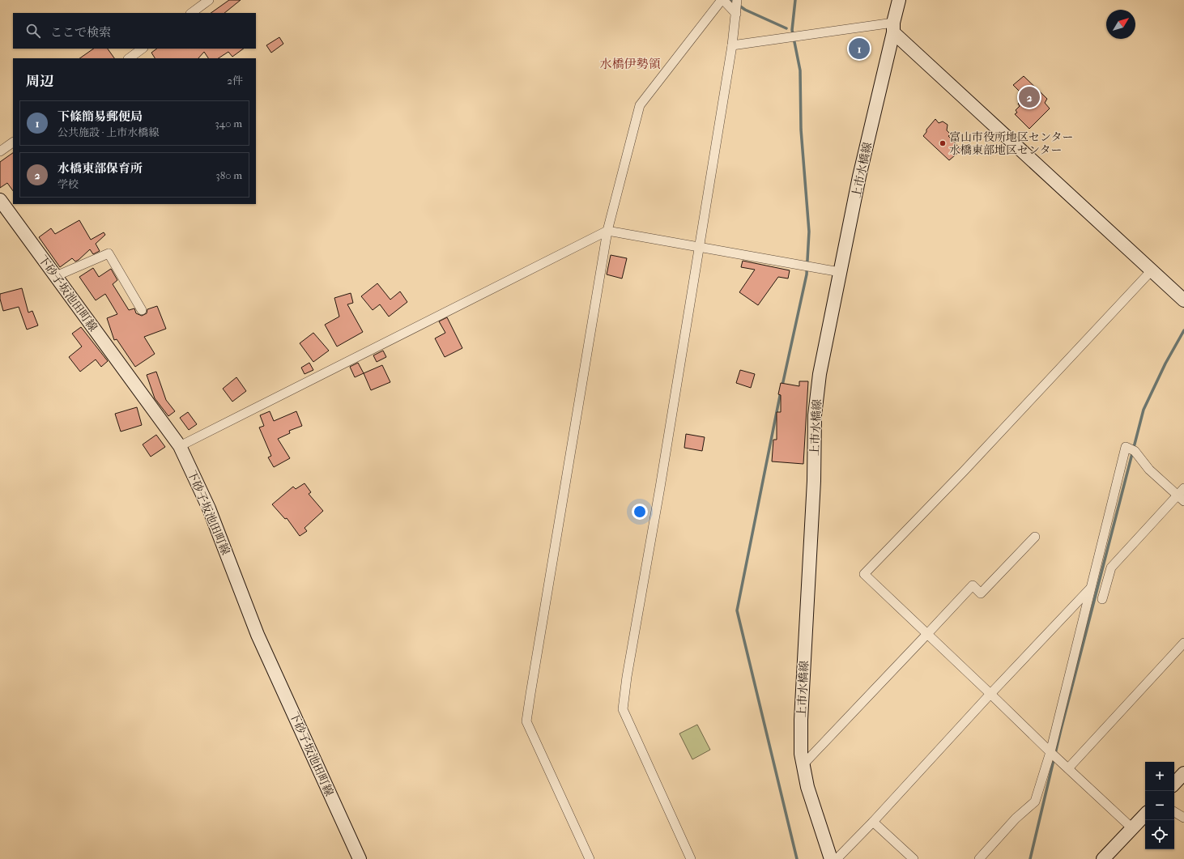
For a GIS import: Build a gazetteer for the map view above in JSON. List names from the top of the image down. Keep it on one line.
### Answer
{"streets":{"main road":["上市水橋線","下砂子坂池田町線"]},"districts":["水橋伊勢領"],"places":["富山市役所地区センター 水橋東部地区センター"],"north":"top right","page":{"search":"ここで検索","pins":["1","2"],"heading":["周辺","2件"],"list":[{"mark":"1","name":"下條簡易郵便局","note":"公共施設 · 上市水橋線","value":"340 m"},{"mark":"2","name":"水橋東部保育所","note":"学校","value":"380 m"}],"map_buttons":["+","−"]}}
